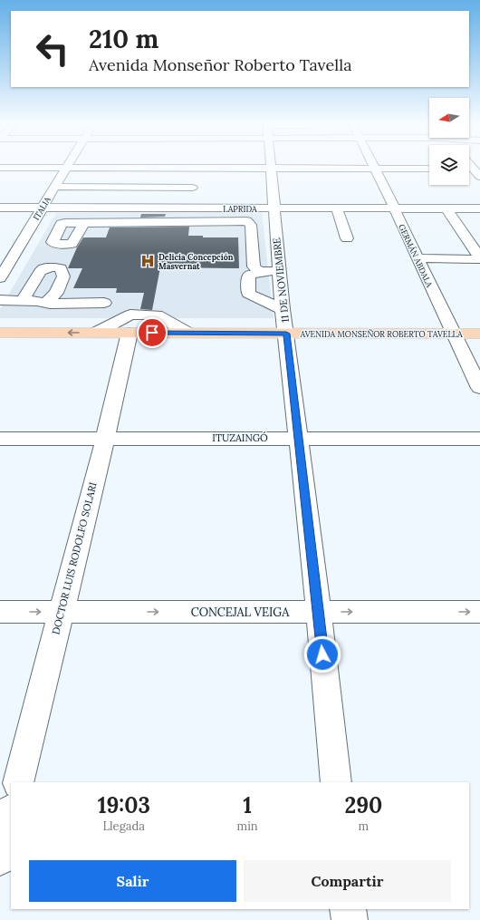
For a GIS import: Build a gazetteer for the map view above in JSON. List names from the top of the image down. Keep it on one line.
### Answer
{"streets":{"main road":["AVENIDA MONSEÑOR ROBERTO TAVELLA"],"street":["ITALIA","LAPRIDA","GERMÁN ABDALA","11 DE NOVIEMBRE","ITUZAINGÓ","DOCTOR LUIS RODOLFO SOLARI","CONCEJAL VEIGA"]},"crossings":[["ITALIA","LAPRIDA"],["LAPRIDA","GERMÁN ABDALA"],["LAPRIDA","11 DE NOVIEMBRE"],["GERMÁN ABDALA","AVENIDA MONSEÑOR ROBERTO TAVELLA"],["11 DE NOVIEMBRE","AVENIDA MONSEÑOR ROBERTO TAVELLA"],["11 DE NOVIEMBRE","ITUZAINGÓ"],["11 DE NOVIEMBRE","CONCEJAL VEIGA"],["AVENIDA MONSEÑOR ROBERTO TAVELLA","DOCTOR LUIS RODOLFO SOLARI"],["ITUZAINGÓ","DOCTOR LUIS RODOLFO SOLARI"],["DOCTOR LUIS RODOLFO SOLARI","CONCEJAL VEIGA"]],"one_way":["CONCEJAL VEIGA"],"places":{"hospital":["Delicia Concepción Masvernat"]},"north":"left","page":{"turn":["210 m","Avenida Monseñor Roberto Tavella"],"eta":["19:03","Llegada","1","min","290","m"],"buttons":["Salir","Compartir"]}}
